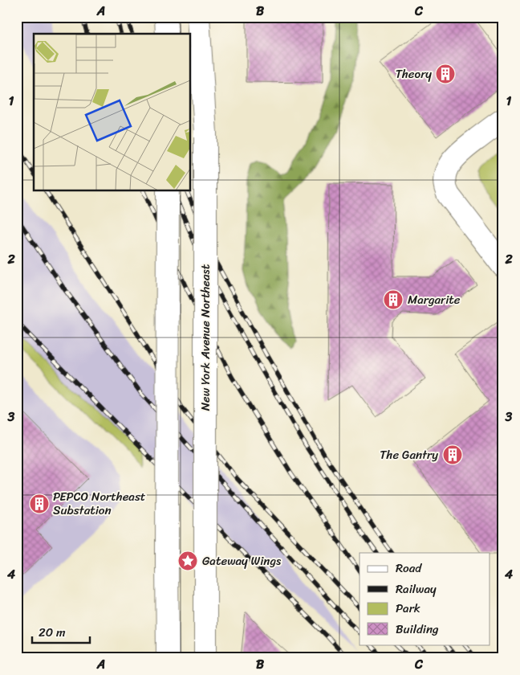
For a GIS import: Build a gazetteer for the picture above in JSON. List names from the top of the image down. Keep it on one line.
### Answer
{"streets":{"main road":["New York Avenue Northeast"]},"places":{"building":["Theory","Margarite","The Gantry","PEPCO Northeast Substation"],"place":["Gateway Wings"]},"legend":["Road","Railway","Park","Building"],"scale_bar":"20 m","grid":{"columns":["A","B","C"],"rows":["1","2","3","4"]}}
